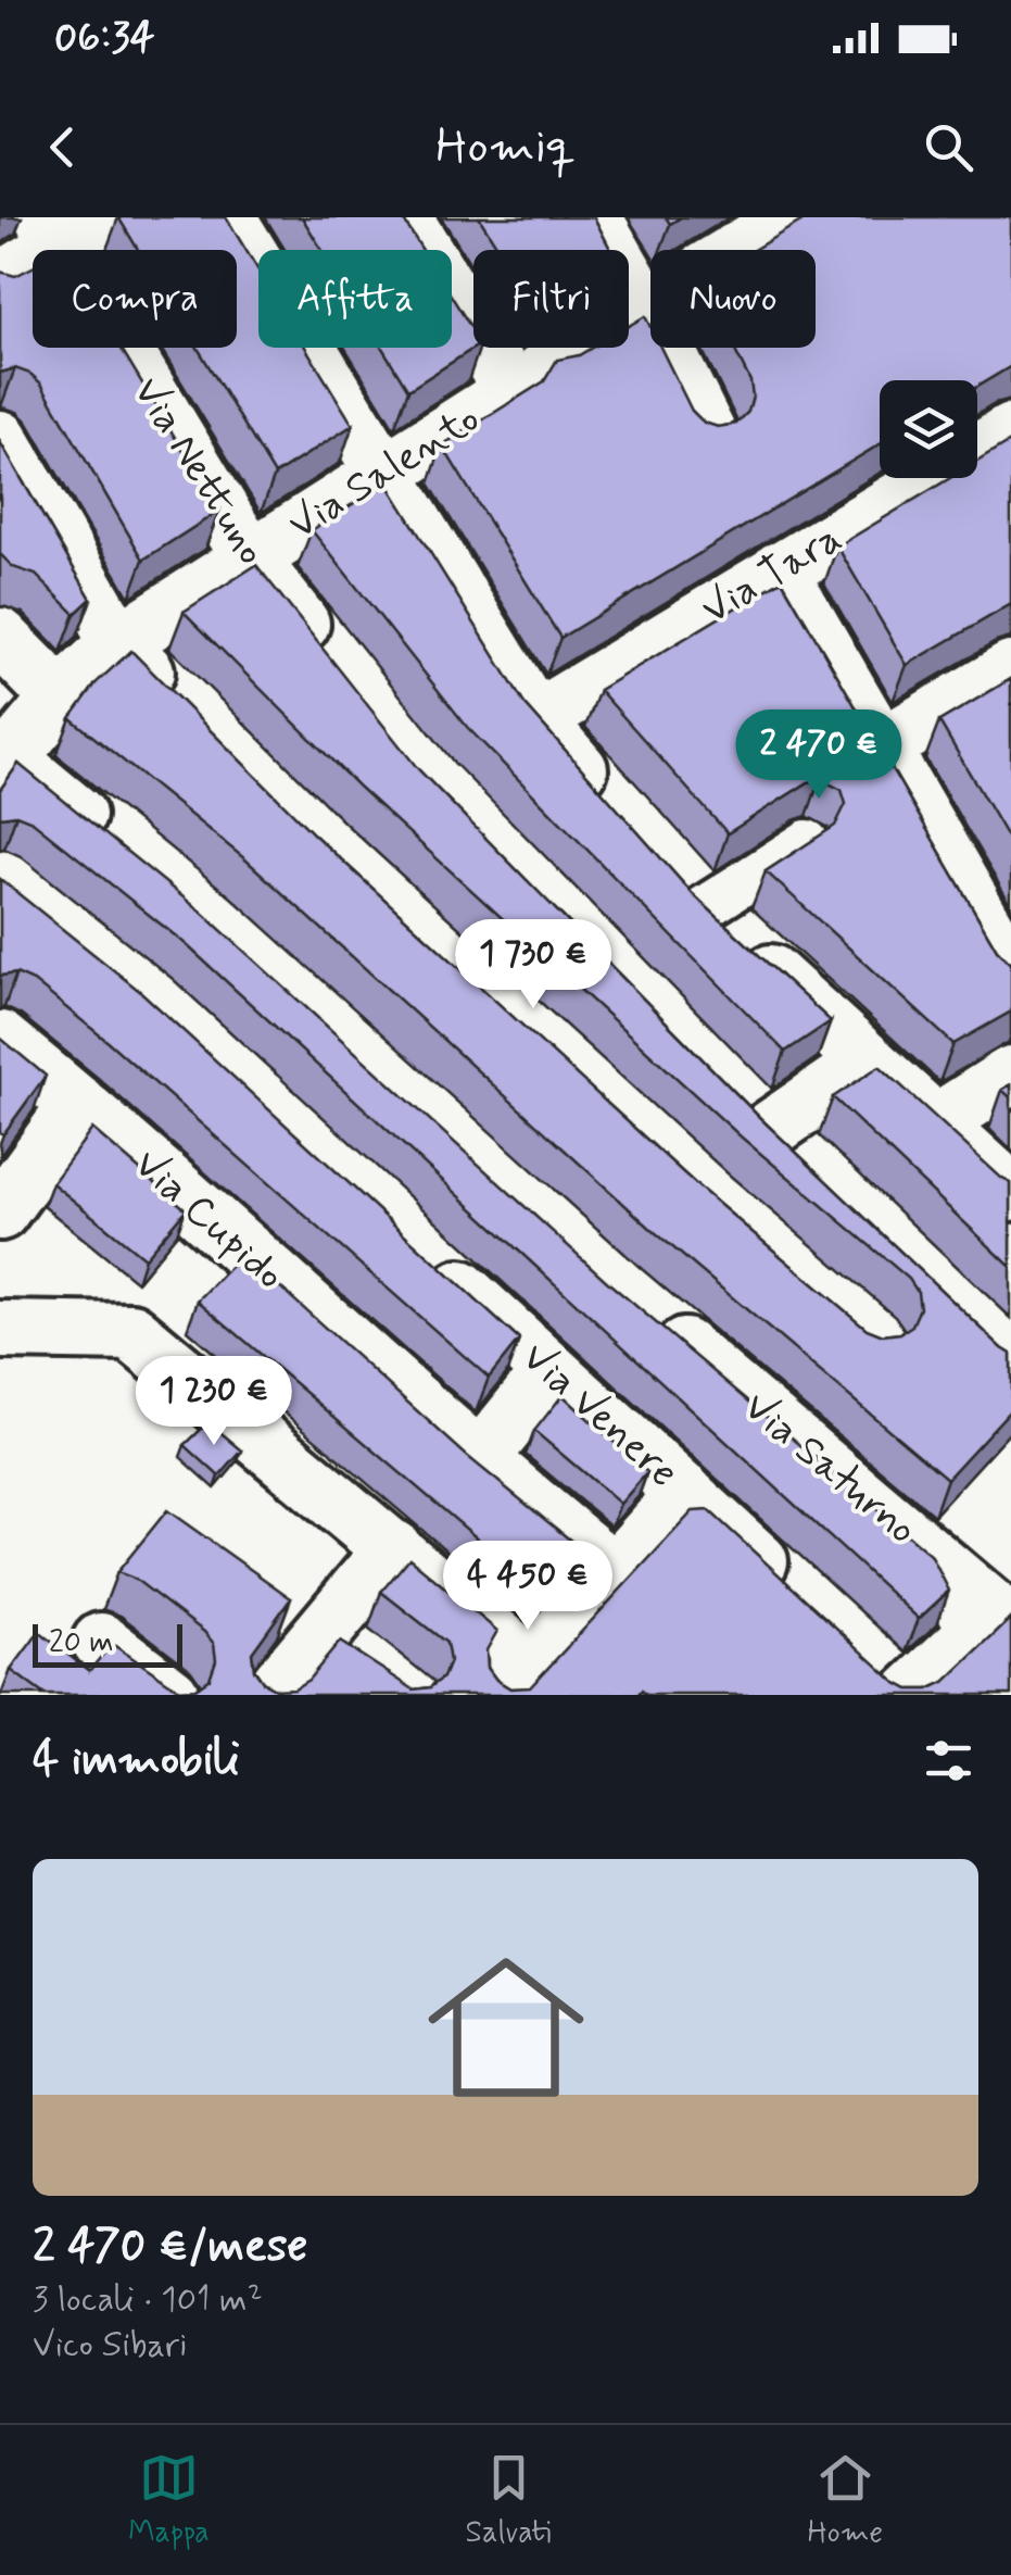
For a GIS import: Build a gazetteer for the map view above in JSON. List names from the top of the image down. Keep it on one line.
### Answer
{"streets":{"street":["Via Nettuno","Via Salento","Via Tara","Via Cupido","Via Venere","Via Saturno"]},"crossings":[["Via Nettuno","Via Salento"]],"scale_bar":"20 m","page":{"status":"06:34","header":"Homiq","chip":["Compra","Affitta","Filtri","Nuovo"],"price":["2 470 €","1 730 €","1 230 €","4 450 €"],"scale":"20 m","heading":"4 immobili","list":[{"name":"2 470 €/mese","note":"3 locali · 101 m² · Vico Sibari"}],"tabs":["Mappa","Salvati","Home"]}}
